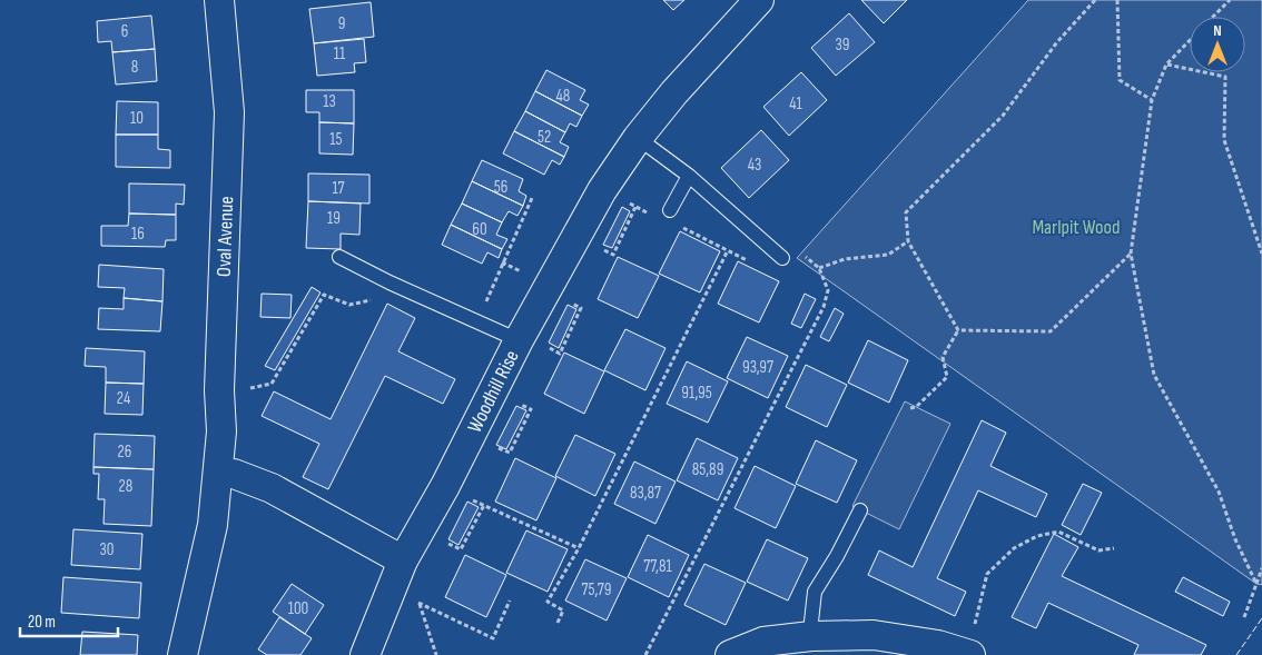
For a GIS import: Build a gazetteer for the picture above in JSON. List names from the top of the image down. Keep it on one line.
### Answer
{"streets":{"street":["Oval Avenue","Woodhill Rise"]},"parks":["Marlpit Wood"],"house_numbers":["9","6","39","11","8","48","13","41","10","52","15","43","56","17","19","60","16","93,97","91,95","24","26","85,89","28","83,87","30","77,81","75,79","100"],"scale_bar":"20 m","north":"top"}
